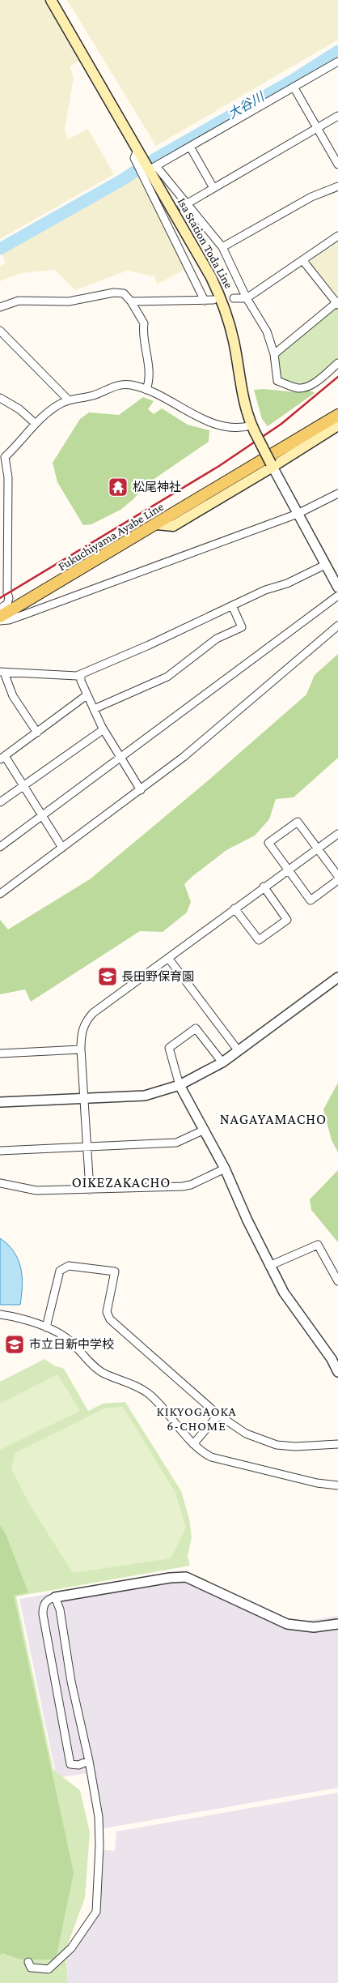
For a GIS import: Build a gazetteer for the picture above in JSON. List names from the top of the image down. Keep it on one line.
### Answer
{"streets":{"main road":["Isa Station Toda Line","Fukuchiyama Ayabe Line"]},"districts":["NAGAYAMACHO","OIKEZAKACHO","KIKYOGAOKA 6-CHOME"],"water":["大谷川"],"places":{"temple":["松尾神社"],"school or university":["長田野保育園","市立日新中学校"]}}
